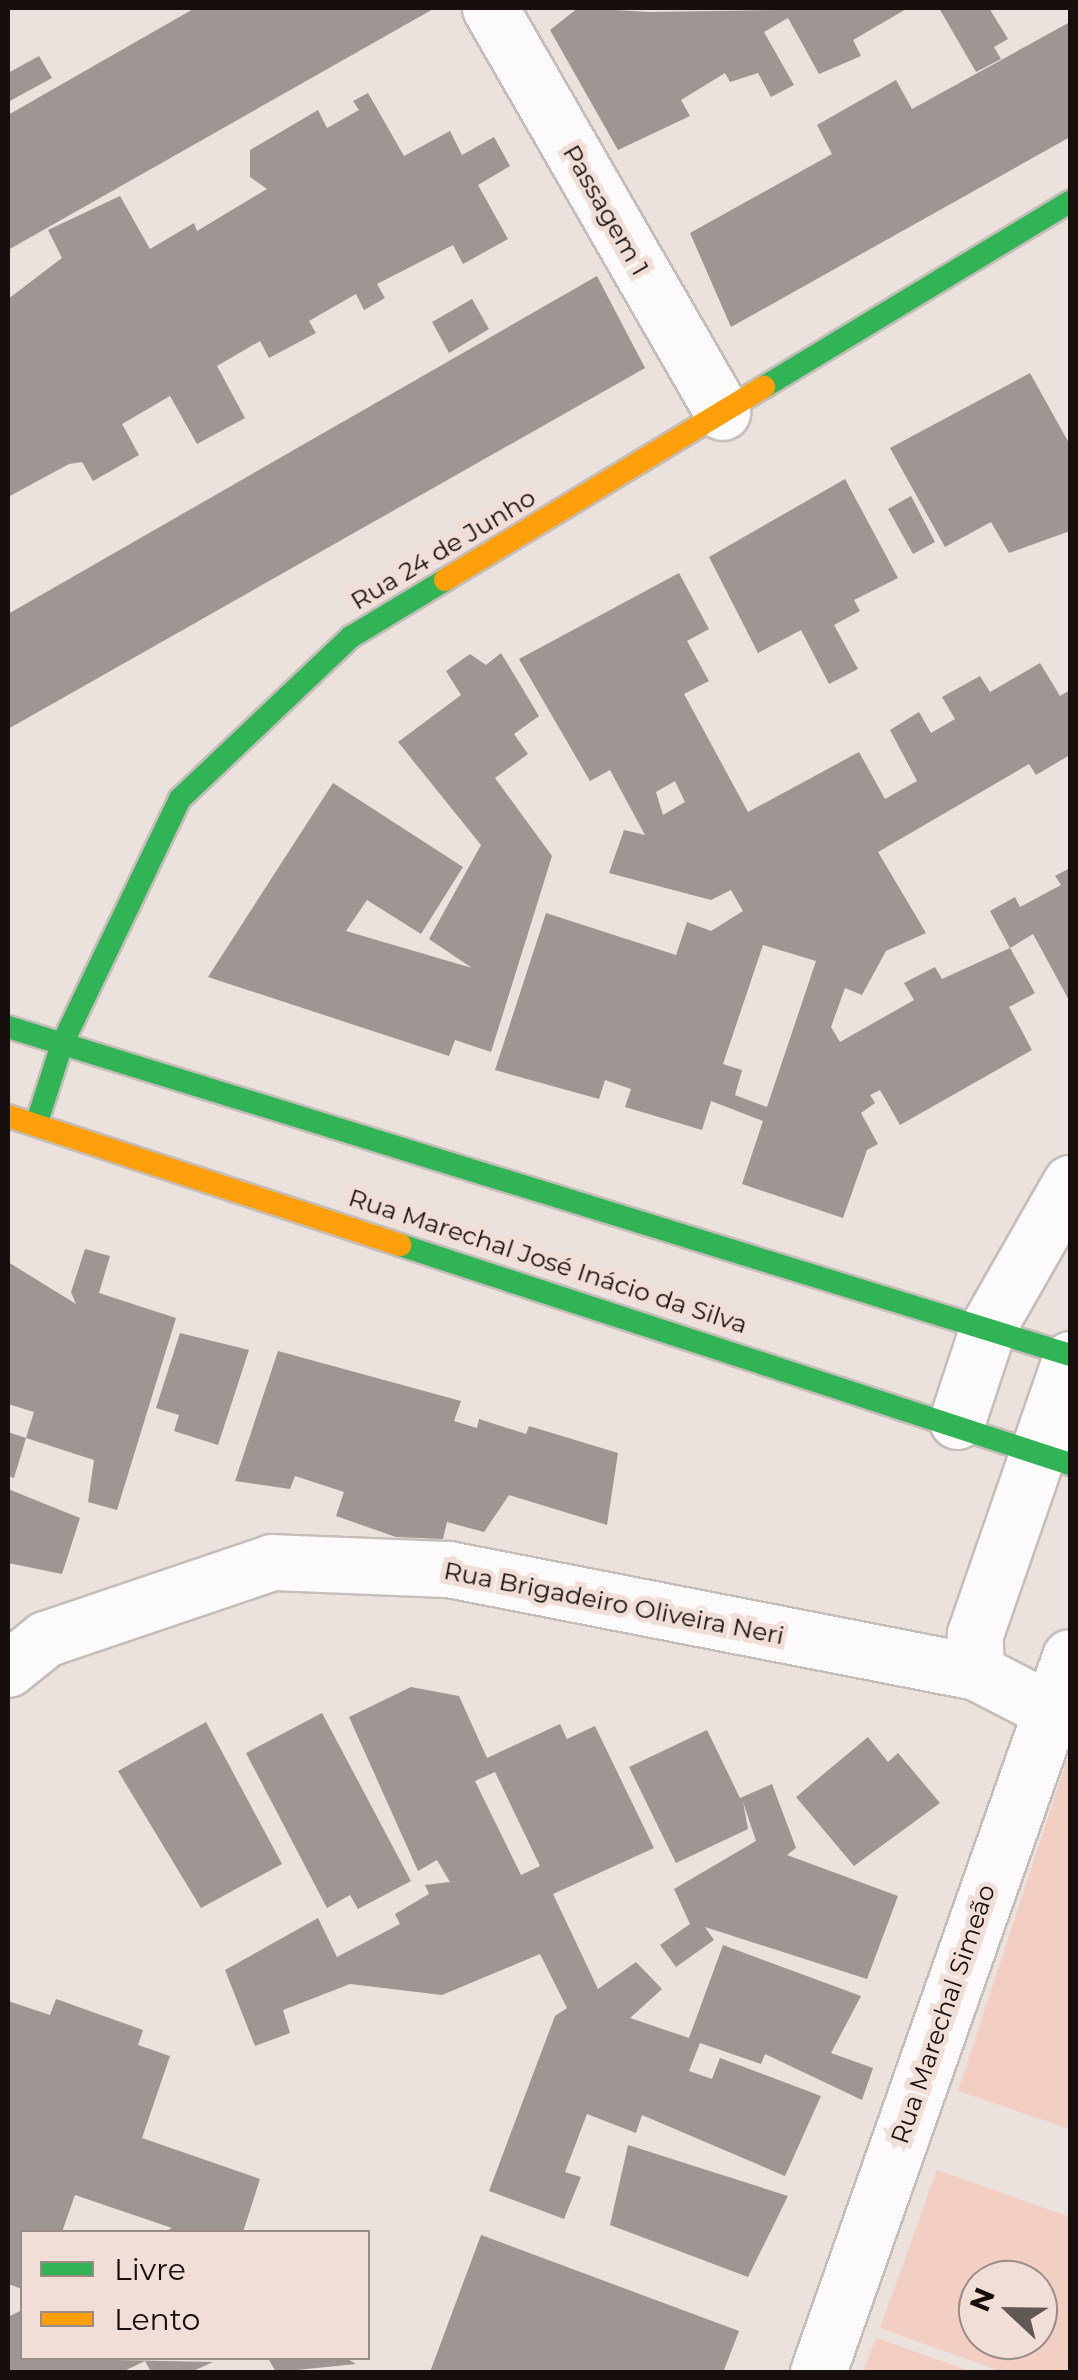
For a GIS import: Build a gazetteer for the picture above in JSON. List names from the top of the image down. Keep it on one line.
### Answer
{"streets":{"main road":["Rua 24 de Junho","Rua Marechal José Inácio da Silva"],"street":["Passagem 1","Rua Brigadeiro Oliveira Neri","Rua Marechal Simeão"]},"crossings":[["Passagem 1","Rua 24 de Junho"],["Rua 24 de Junho","Rua Marechal José Inácio da Silva"],["Rua Brigadeiro Oliveira Neri","Rua Marechal Simeão"]],"legend":["Livre","Lento"],"north":"left"}
